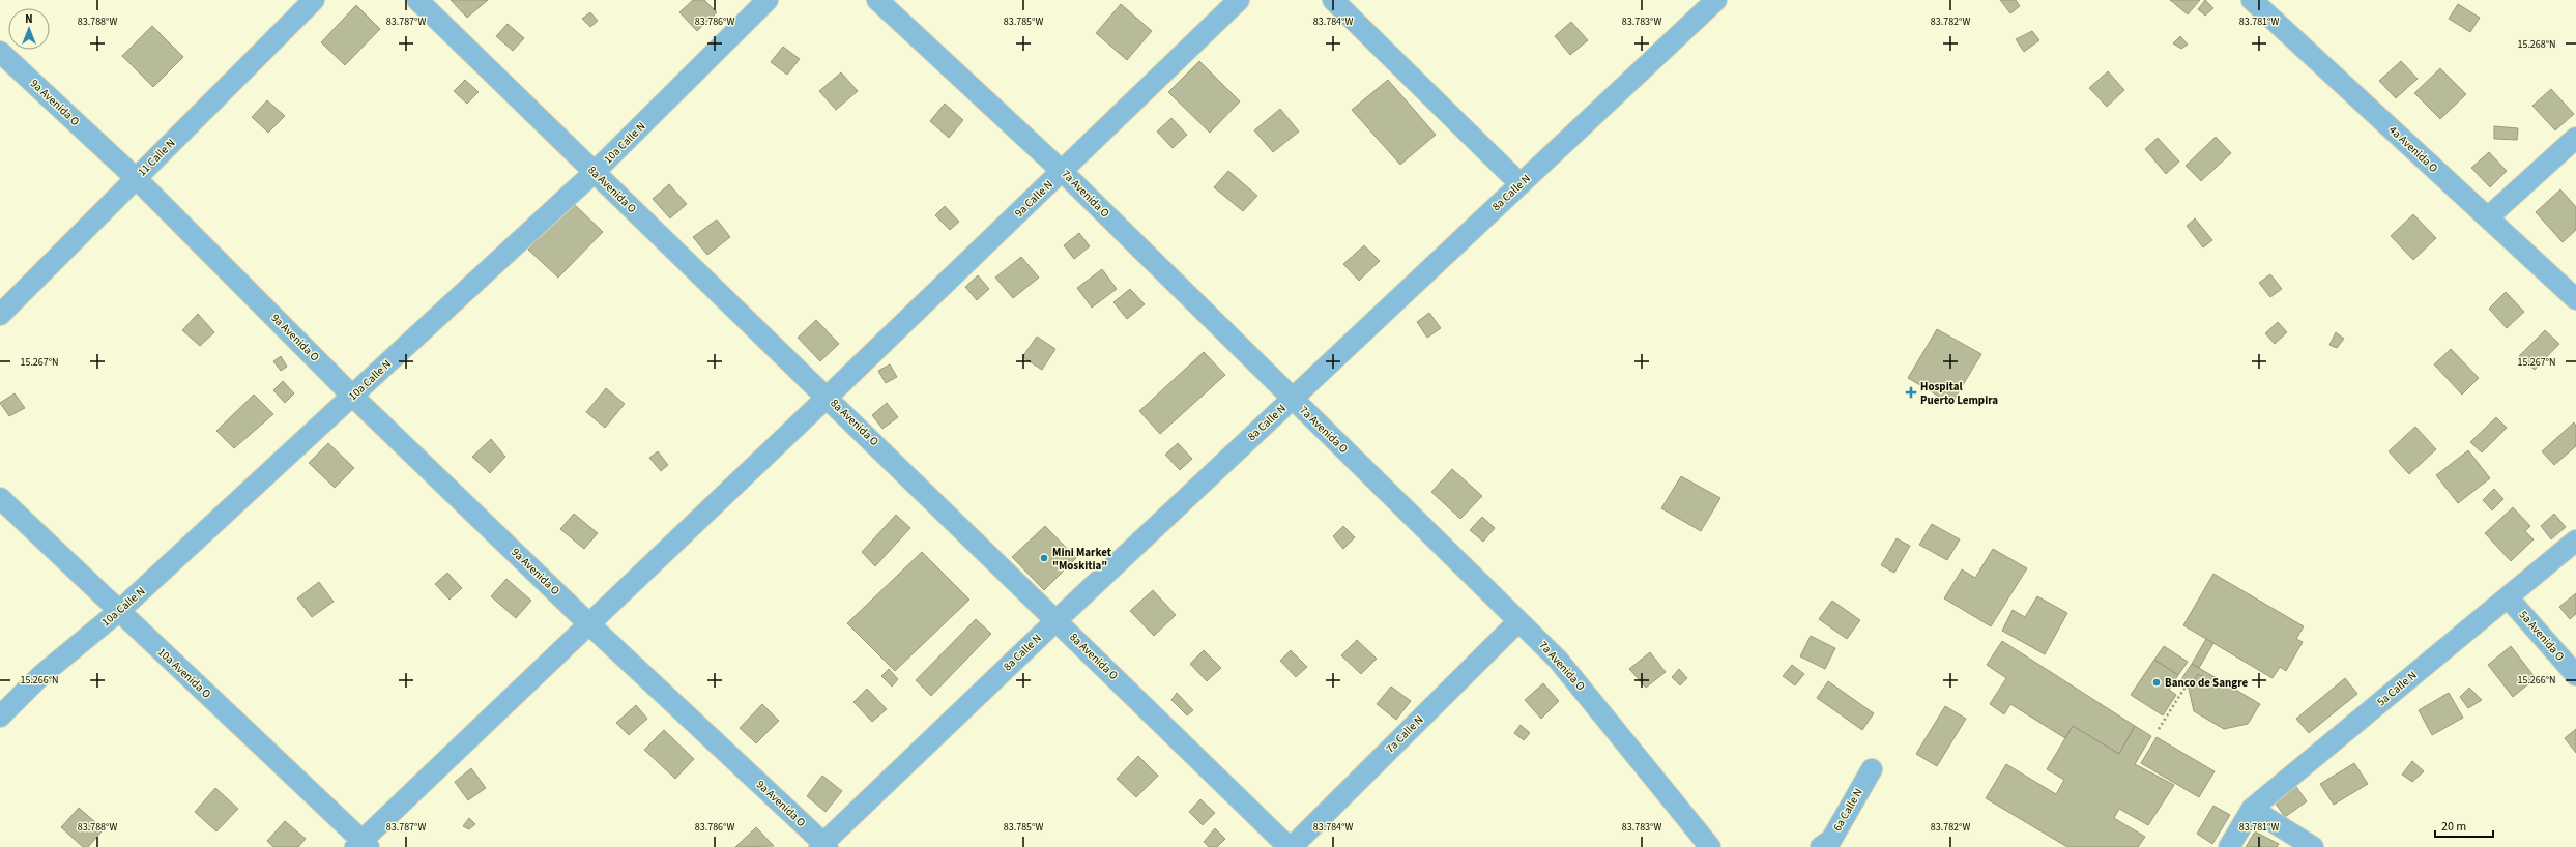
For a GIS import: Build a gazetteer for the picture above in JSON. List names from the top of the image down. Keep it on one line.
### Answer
{"streets":{"street":["9a Avenida O","10a Calle N","4a Avenida O","11 Calle N","8a Avenida O","8a Calle N","7a Avenida O","9a Calle N","5a Avenida O","10a Avenida O","5a Calle N","7a Calle N","6a Calle N"]},"crossings":[["9a Avenida O","10a Calle N"],["9a Avenida O","11 Calle N"],["9a Avenida O","8a Calle N"],["10a Calle N","8a Avenida O"],["10a Calle N","10a Avenida O"],["8a Avenida O","8a Calle N"],["8a Avenida O","9a Calle N"],["8a Avenida O","7a Calle N"],["8a Calle N","7a Avenida O"],["7a Avenida O","9a Calle N"],["7a Avenida O","7a Calle N"],["5a Avenida O","5a Calle N"]],"places":{"health":["Hospital Puerto Lempira"],"other":["Mini Market \"Moskitia\"","Banco de Sangre"]},"scale_bar":"20 m","north":"top","coordinates":["83.788°W","83.787°W","83.786°W","83.785°W","83.784°W","83.783°W","83.782°W","83.781°W","15.268°N","15.267°N","15.266°N"]}
